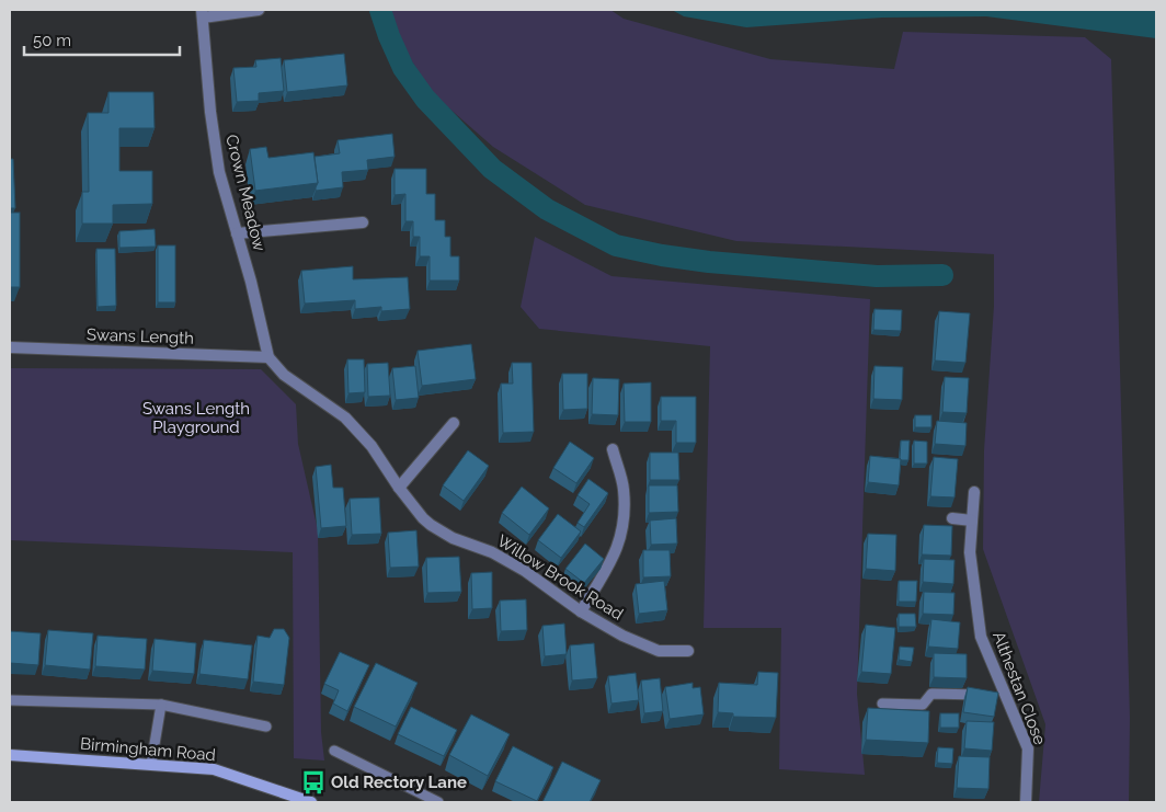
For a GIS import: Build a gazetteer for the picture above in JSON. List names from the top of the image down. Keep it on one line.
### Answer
{"streets":{"main road":["Birmingham Road"],"street":["Crown Meadow","Swans Length","Willow Brook Road","Althestan Close"]},"crossings":[["Crown Meadow","Swans Length"],["Crown Meadow","Willow Brook Road"]],"parks":["Swans Length Playground"],"places":{"bus stop":["Old Rectory Lane"]},"scale_bar":"50 m"}
